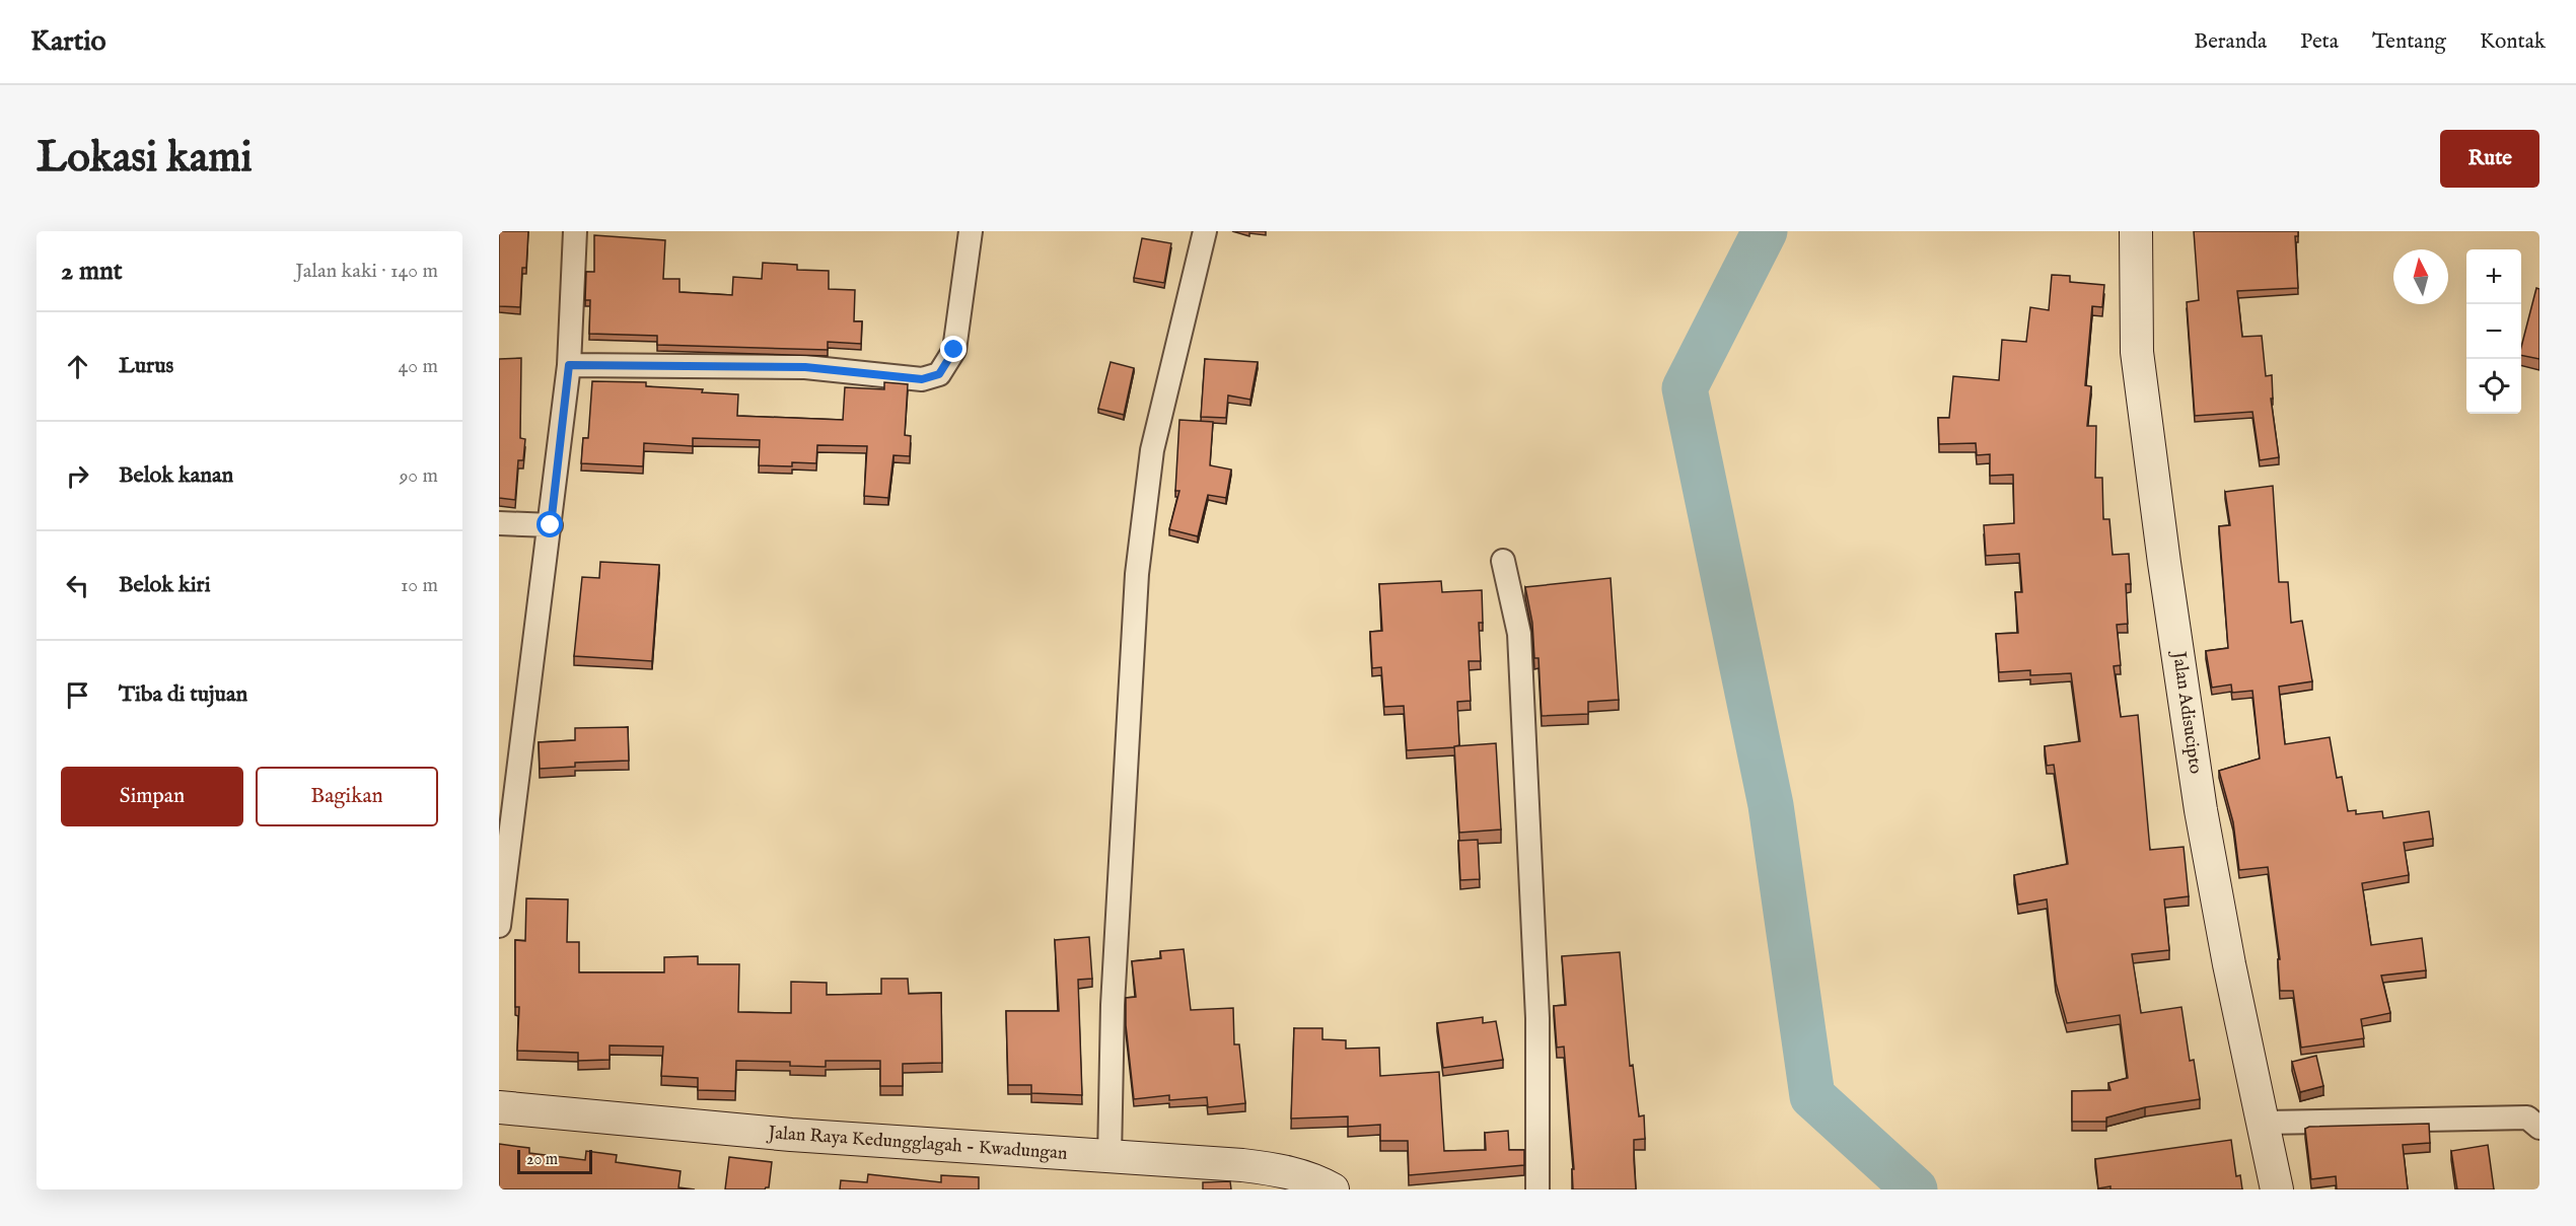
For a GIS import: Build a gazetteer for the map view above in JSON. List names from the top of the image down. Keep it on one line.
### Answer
{"streets":{"main road":["Jalan Adisucipto","Jalan Raya Kedungglagah - Kwadungan"]},"scale_bar":"20 m","north":"top","page":{"header":"Kartio","nav":["Beranda","Peta","Tentang","Kontak"],"buttons":["Rute",["Simpan","Bagikan"]],"title":"Lokasi kami","heading":["2 mnt","Jalan kaki · 140 m"],"map_buttons":["+","−"],"list":[["Lurus","40 m"],["Belok kanan","90 m"],["Belok kiri","10 m"],"Tiba di tujuan"],"scale":"20 m"}}
